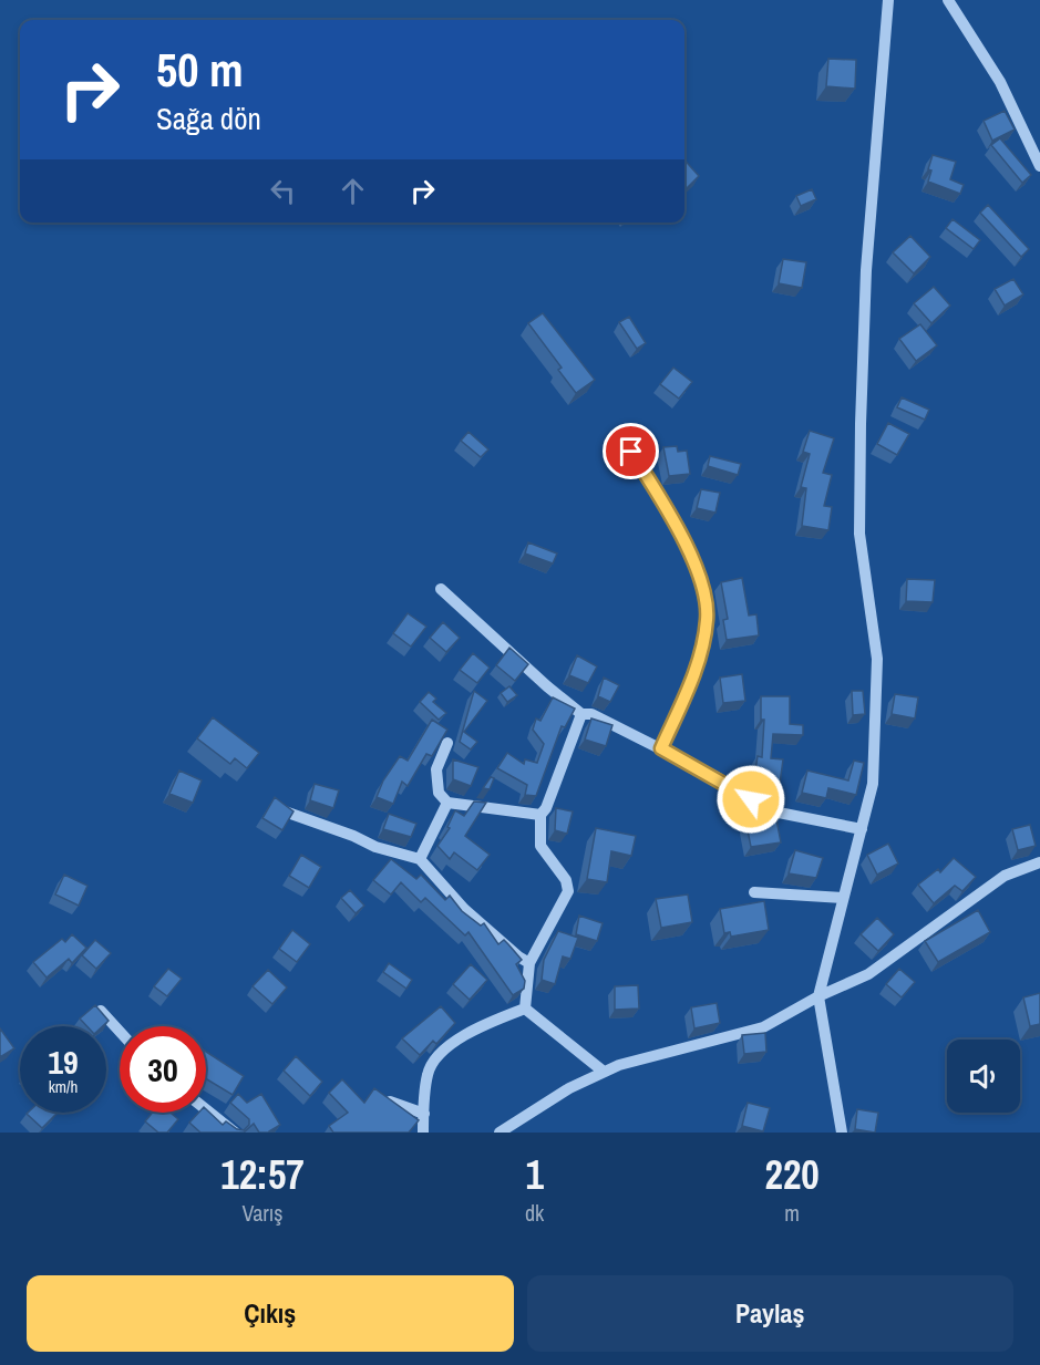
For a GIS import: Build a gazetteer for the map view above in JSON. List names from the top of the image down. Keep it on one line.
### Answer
{"page":{"turn":["50 m","Sağa dön"],"speed":"19 km/h","limit":"30","eta":["12:57","Varış","1","dk","220","m"],"buttons":["Çıkış","Paylaş"]}}
